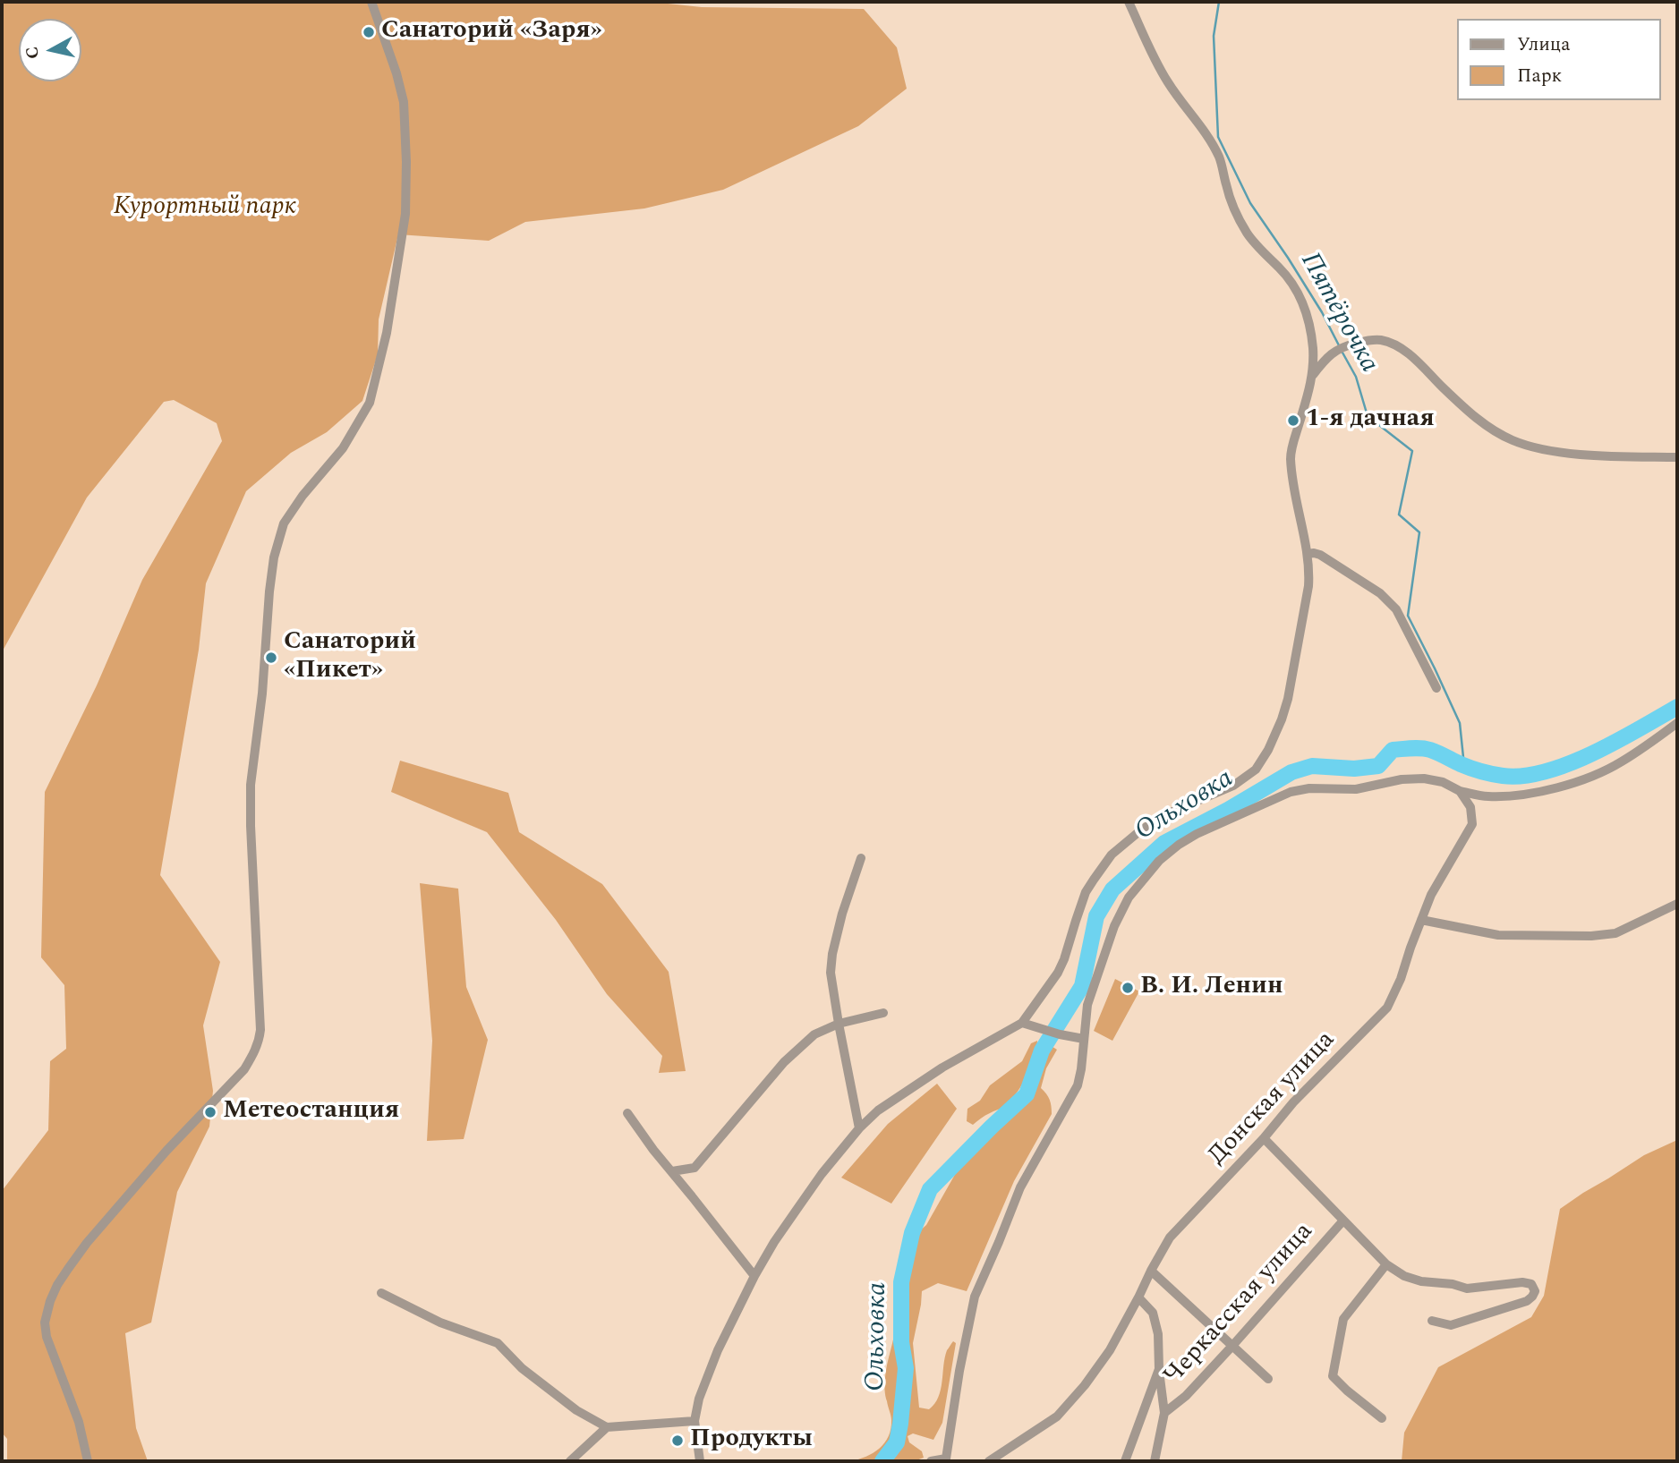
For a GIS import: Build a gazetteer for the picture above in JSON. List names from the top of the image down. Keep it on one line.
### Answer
{"streets":{"street":["Донская улица","Черкасская улица"]},"water":["Пятёрочка","Ольховка"],"parks":["Курортный парк"],"places":["Санаторий «Заря»","1-я дачная","Санаторий «Пикет»","В. И. Ленин","Метеостанция","Продукты"],"legend":["Улица","Парк"],"north":"left"}
